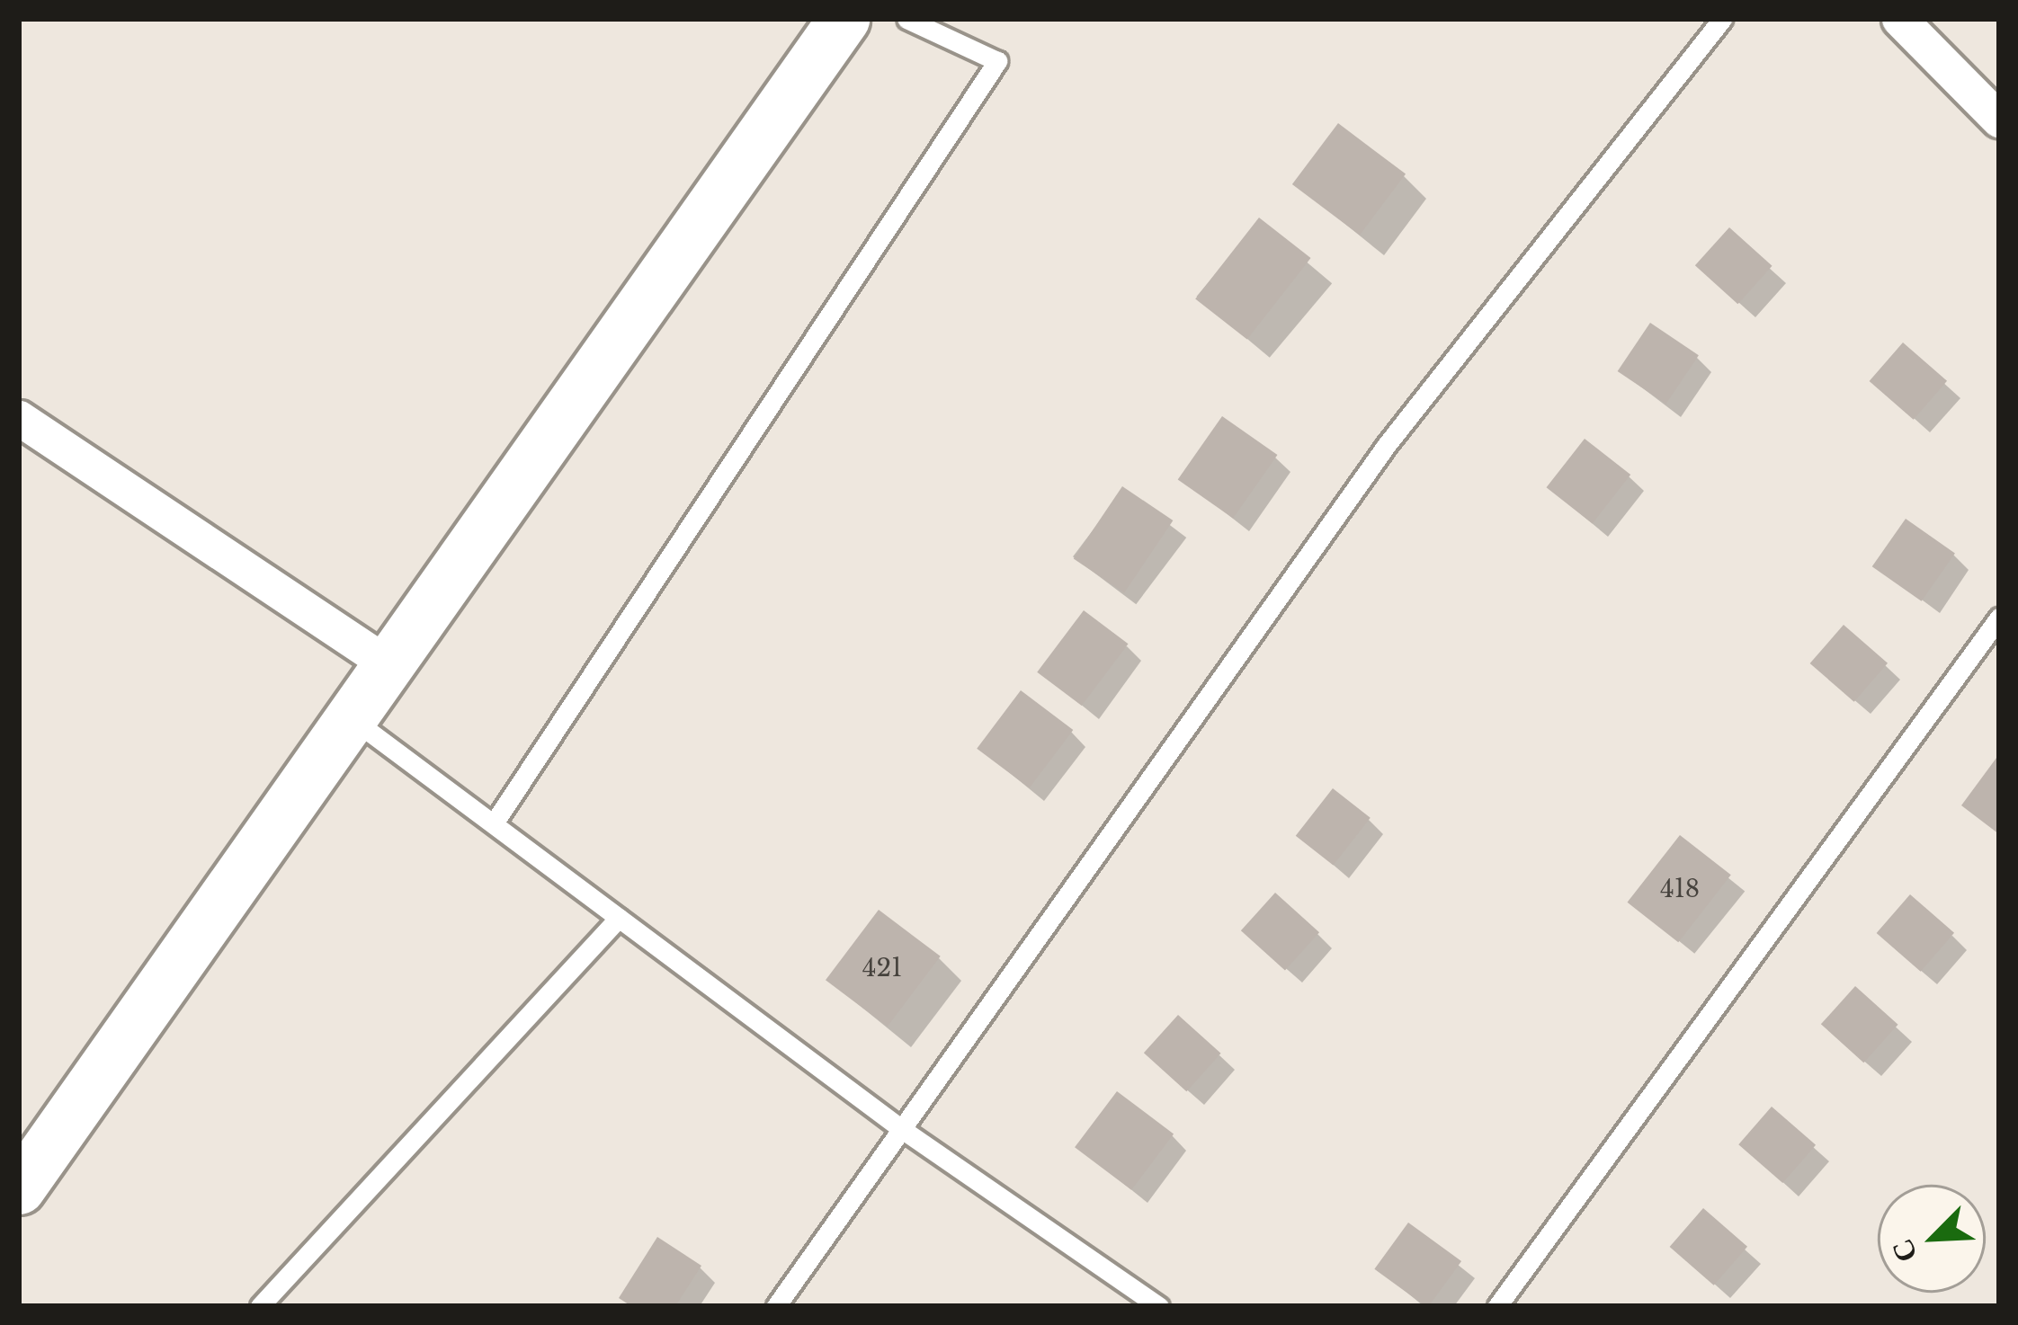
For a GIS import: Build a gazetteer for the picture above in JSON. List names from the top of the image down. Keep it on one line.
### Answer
{"house_numbers":["418","421"],"north":"bottom left"}
